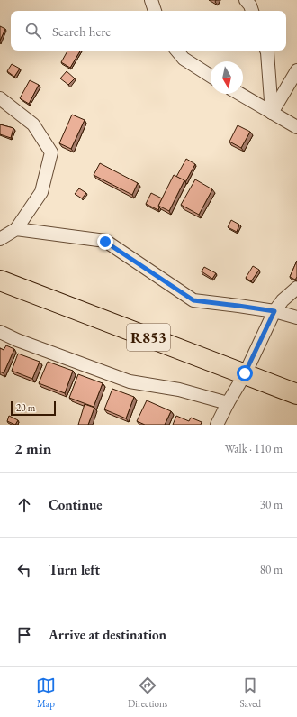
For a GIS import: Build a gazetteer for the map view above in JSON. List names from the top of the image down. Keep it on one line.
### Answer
{"streets":{"main road":["R853"]},"scale_bar":"20 m","north":"bottom","page":{"search":"Search here","scale":"20 m","heading":["2 min","Walk · 110 m"],"list":[["Continue","30 m"],["Turn left","80 m"],"Arrive at destination"],"nav":["Map","Directions","Saved"]}}
